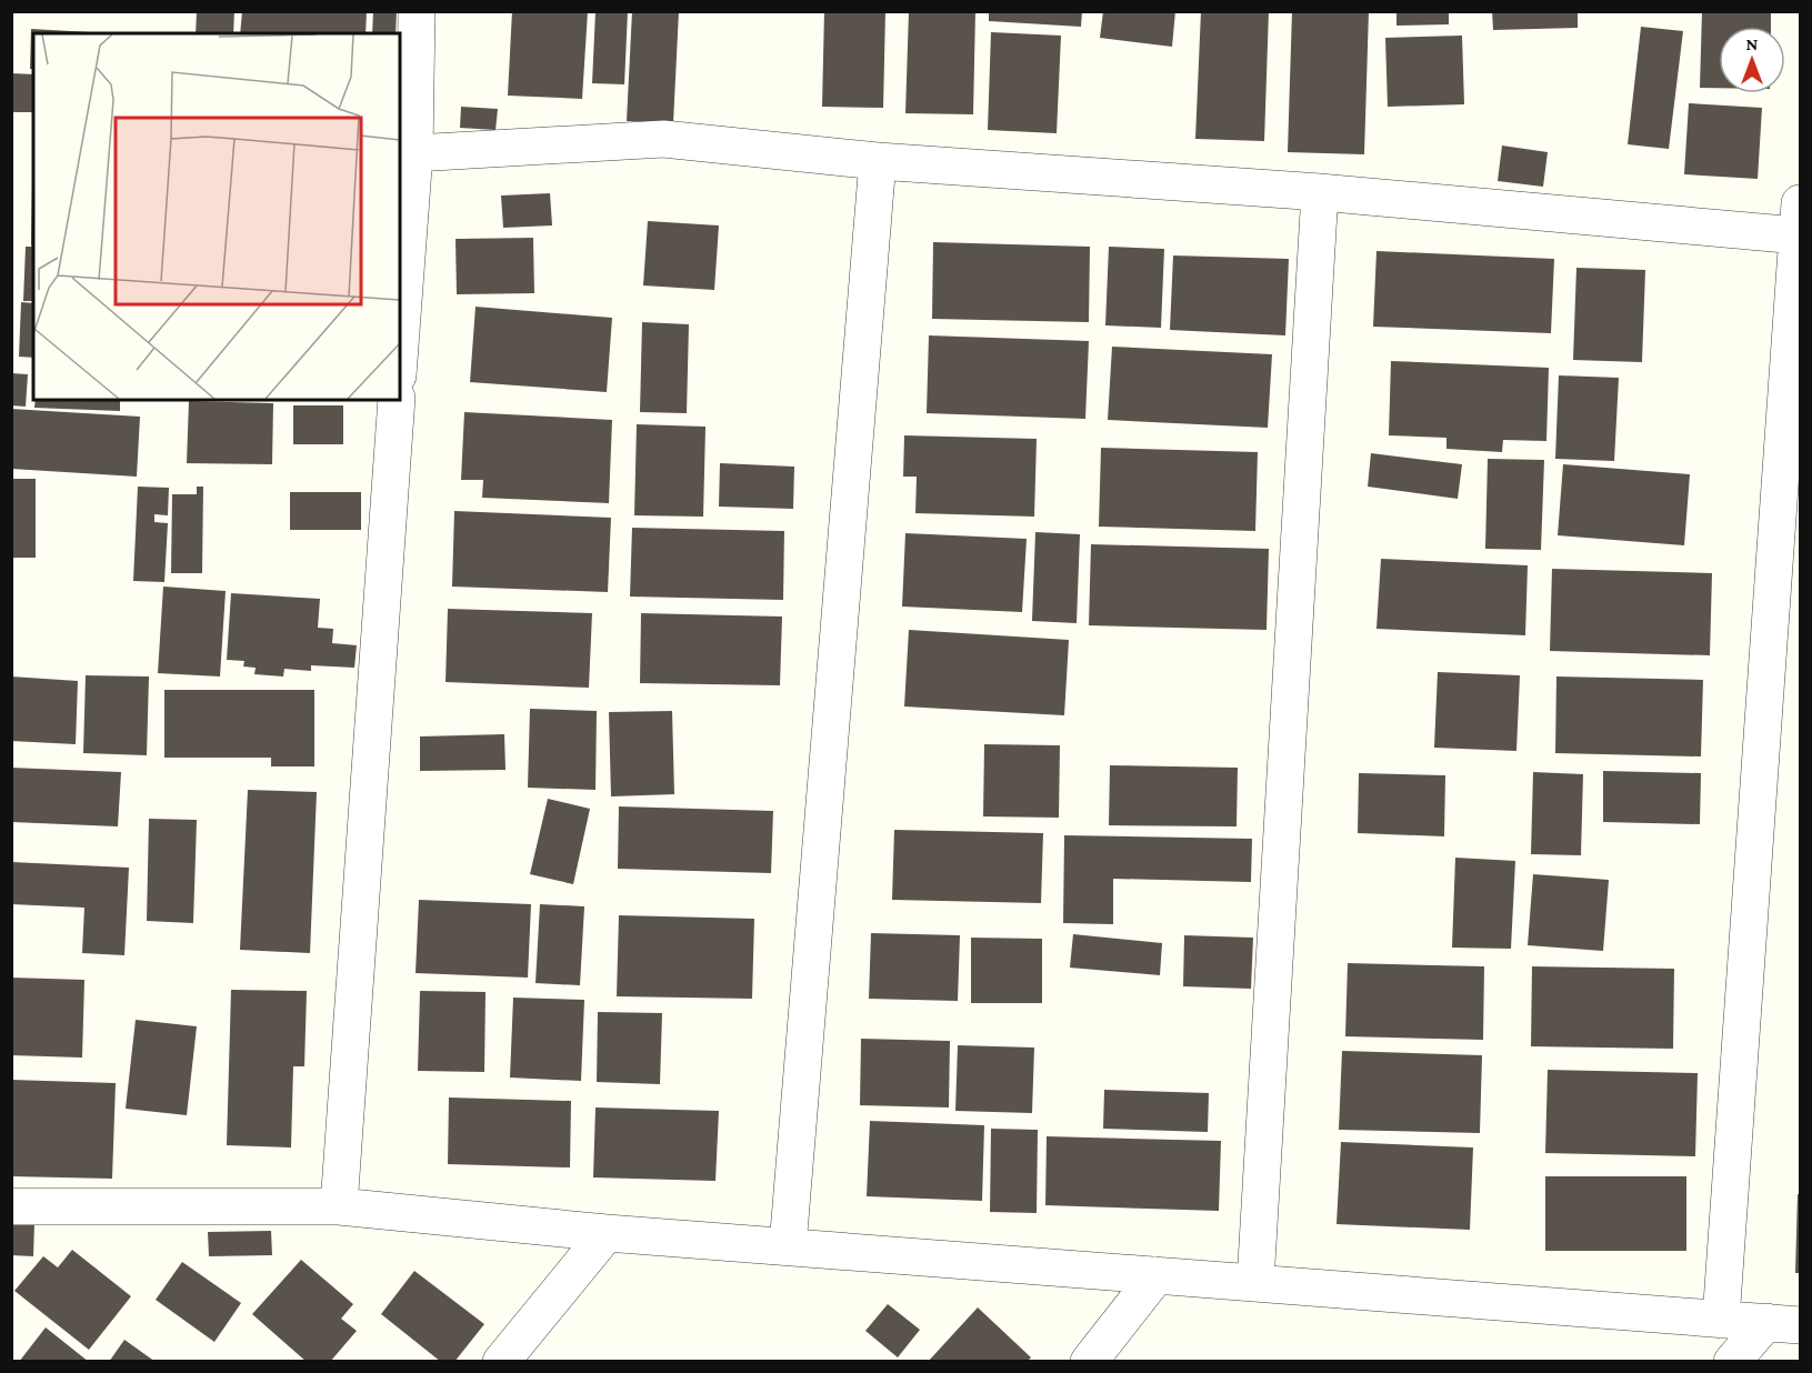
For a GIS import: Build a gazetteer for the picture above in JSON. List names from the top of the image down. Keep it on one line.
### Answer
{"north":"top"}
